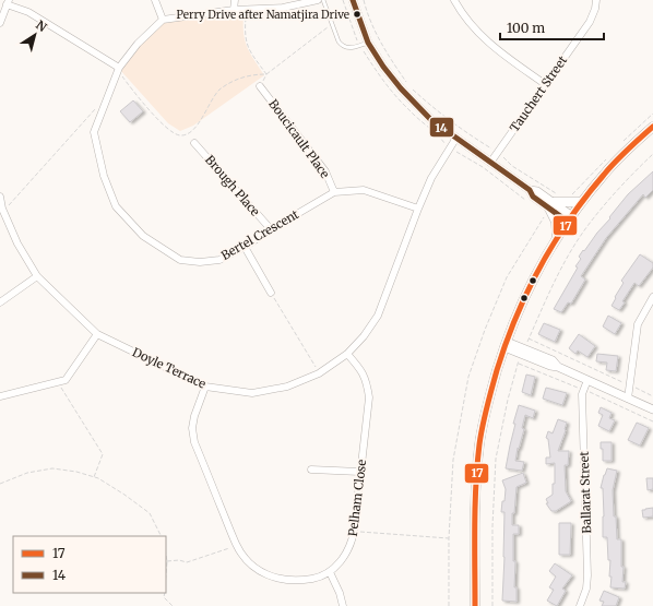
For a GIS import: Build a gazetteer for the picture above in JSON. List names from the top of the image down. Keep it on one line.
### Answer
{"streets":{"street":["Tauchert Street","Boucicault Place","Brough Place","Bertel Crescent","Doyle Terrace","Ballarat Street","Pelham Close"]},"crossings":[["Boucicault Place","Bertel Crescent"],["Brough Place","Bertel Crescent"],["Bertel Crescent","Doyle Terrace"],["Doyle Terrace","Pelham Close"]],"places":["Perry Drive after Namatjira Drive"],"lines":["transit line 14","transit line 17"],"legend":["17","14"],"scale_bar":"100 m","north":"top right"}
